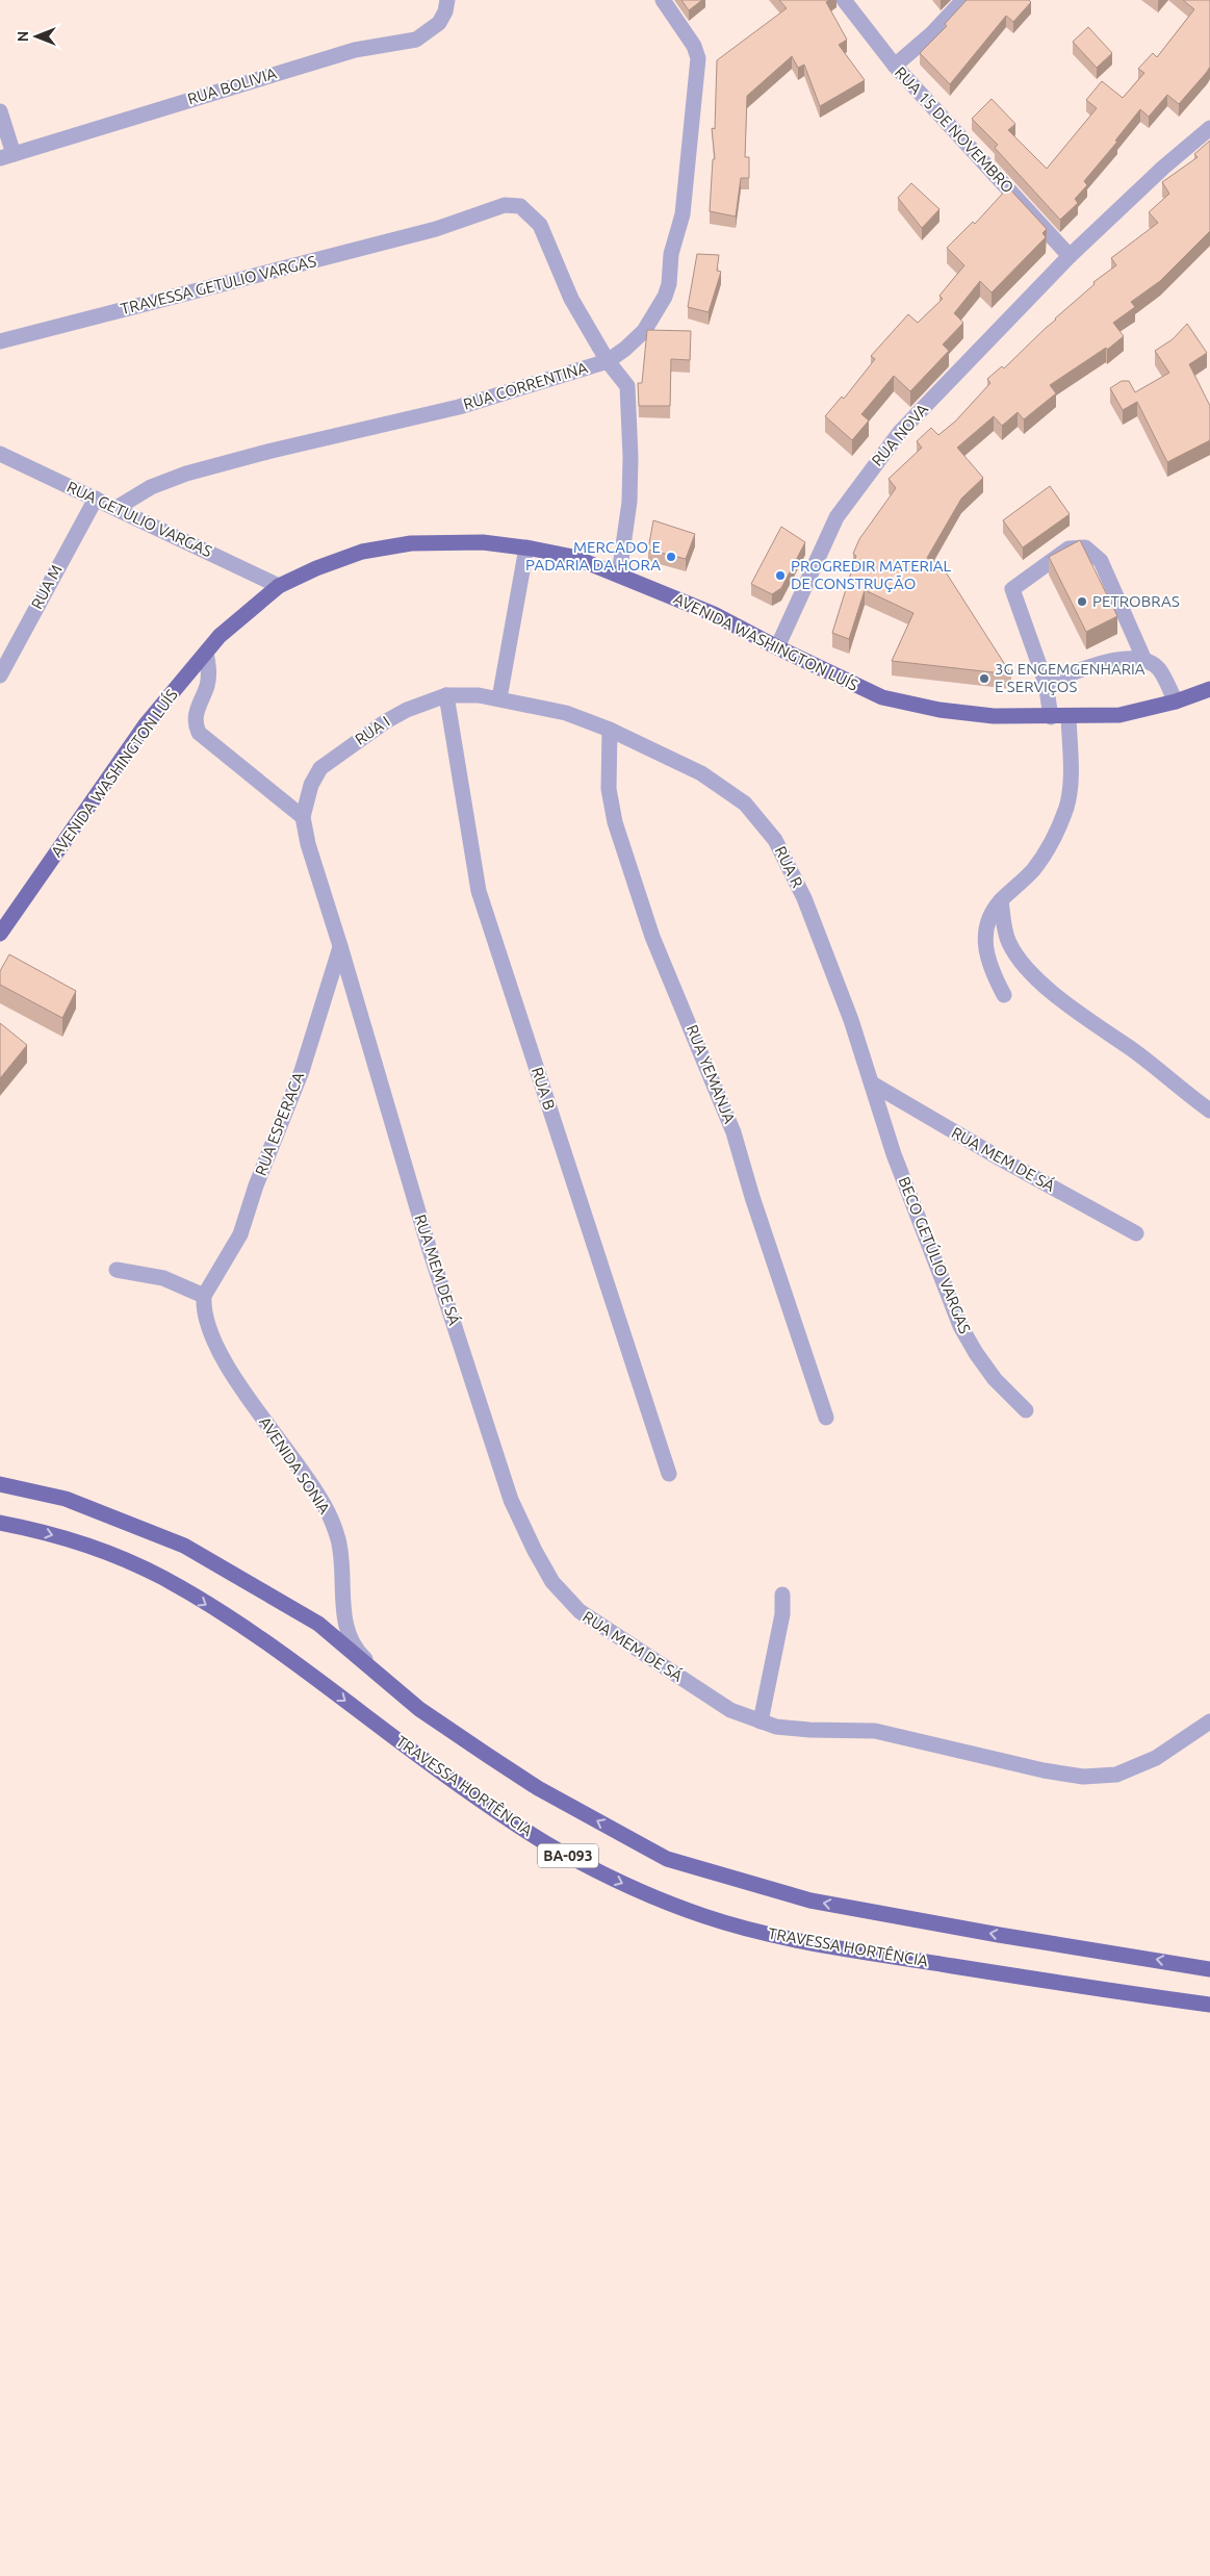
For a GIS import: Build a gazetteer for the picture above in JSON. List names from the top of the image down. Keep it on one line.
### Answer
{"streets":{"main road":["AVENIDA WASHINGTON LUÍS","TRAVESSA HORTÊNCIA","BA-093"],"street":["RUA BOLIVIA","RUA 15 DE NOVEMBRO","TRAVESSA GETULIO VARGAS","RUA CORRENTINA","RUA NOVA","RUA GETULIO VARGAS","RUA M","RUA I","RUA R","RUA YEMANJA","RUA B","RUA ESPERACA","RUA MEM DE SÁ","BECO GETÚLIO VARGAS","AVENIDA SONIA"]},"crossings":[["RUA 15 DE NOVEMBRO","RUA NOVA"],["TRAVESSA GETULIO VARGAS","RUA CORRENTINA"],["TRAVESSA GETULIO VARGAS","AVENIDA WASHINGTON LUÍS"],["RUA CORRENTINA","RUA GETULIO VARGAS"],["RUA NOVA","AVENIDA WASHINGTON LUÍS"],["RUA GETULIO VARGAS","RUA M"],["RUA GETULIO VARGAS","AVENIDA WASHINGTON LUÍS"],["RUA I","RUA R"],["RUA I","RUA YEMANJA"],["RUA I","RUA B"],["RUA I","RUA ESPERACA"],["RUA I","RUA MEM DE SÁ"],["RUA R","RUA YEMANJA"],["RUA R","RUA MEM DE SÁ"],["RUA R","BECO GETÚLIO VARGAS"],["RUA ESPERACA","RUA MEM DE SÁ"],["RUA ESPERACA","AVENIDA SONIA"],["RUA MEM DE SÁ","BECO GETÚLIO VARGAS"],["AVENIDA SONIA","BA-093"]],"places":["MERCADO E PADARIA DA HORA","PROGREDIR MATERIAL DE CONSTRUÇÃO","PETROBRAS","3G ENGEMGENHARIA E SERVIÇOS"],"north":"left"}
